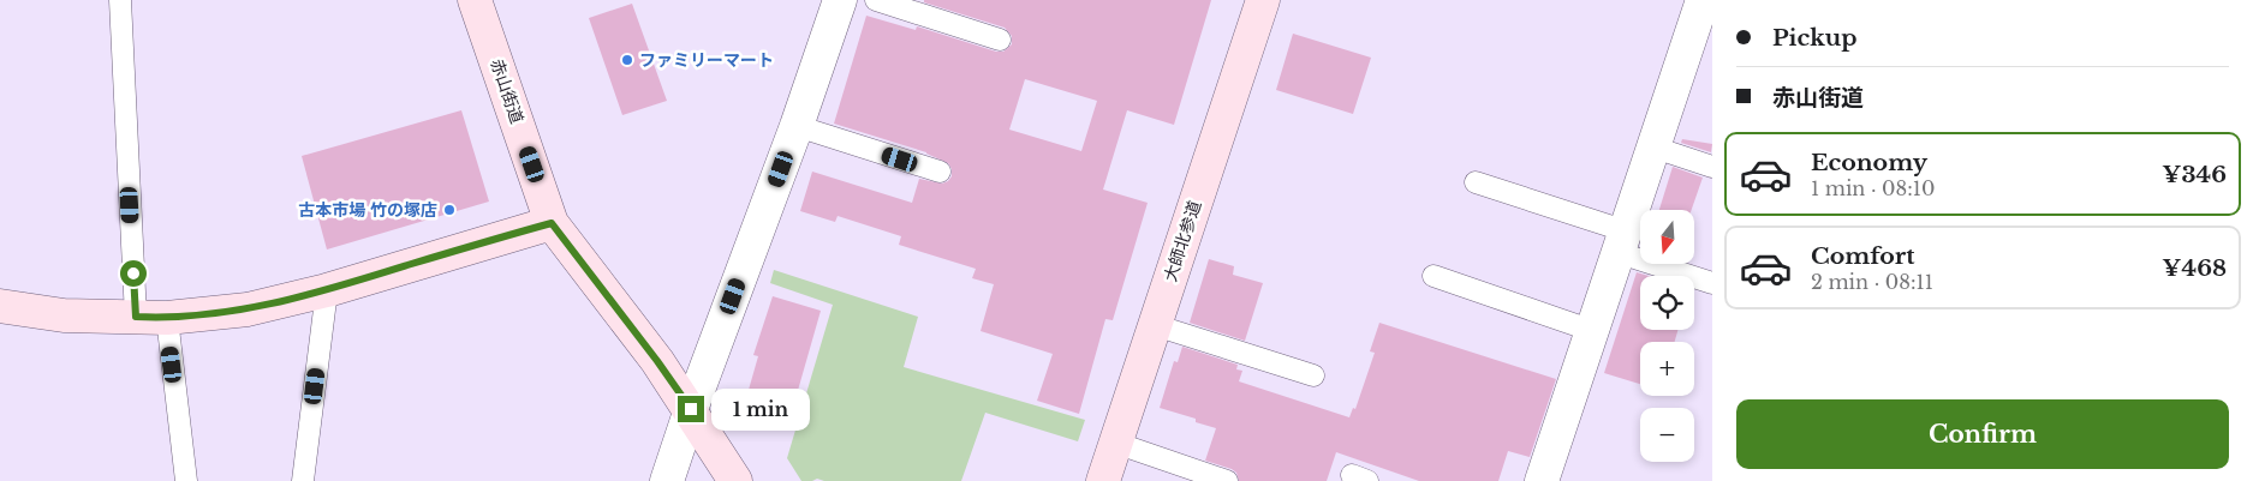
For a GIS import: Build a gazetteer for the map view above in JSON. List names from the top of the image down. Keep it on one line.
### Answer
{"streets":{"street":["赤山街道","大師北参道"]},"places":["ファミリーマート","古本市場 竹の塚店"],"north":"bottom","page":{"banner":["Pickup","赤山街道"],"list":[{"name":"Economy","note":"1 min · 08:10","value":"¥346"},{"name":"Comfort","note":"2 min · 08:11","value":"¥468"}],"map_buttons":["+","−"],"buttons":"Confirm","bubble":"1 min"}}
